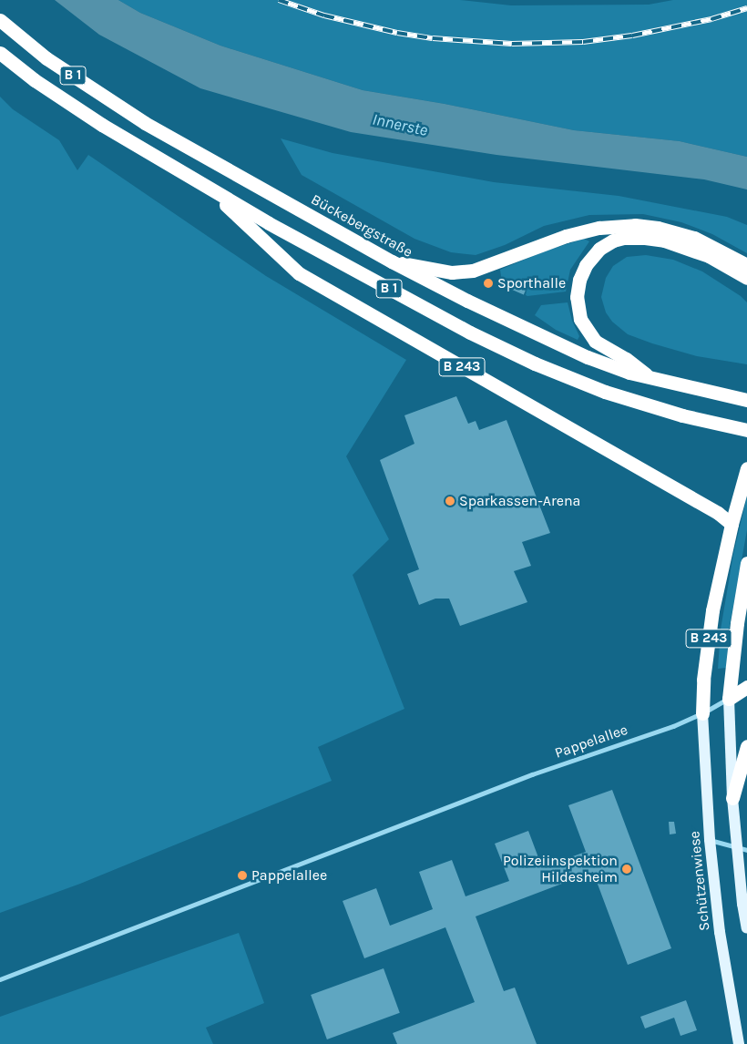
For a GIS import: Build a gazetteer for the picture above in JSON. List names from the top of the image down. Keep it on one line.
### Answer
{"streets":{"highway":["B 1","Bückebergstraße","B 243"],"main road":["Schützenwiese"],"street":["Pappelallee"]},"crossings":[["B 1","B 243"],["B 243","Pappelallee"],["B 243","Schützenwiese"],["Pappelallee","Schützenwiese"]],"water":["Innerste"],"places":["Sporthalle","Sparkassen-Arena","Polizeiinspektion Hildesheim","Pappelallee"]}
